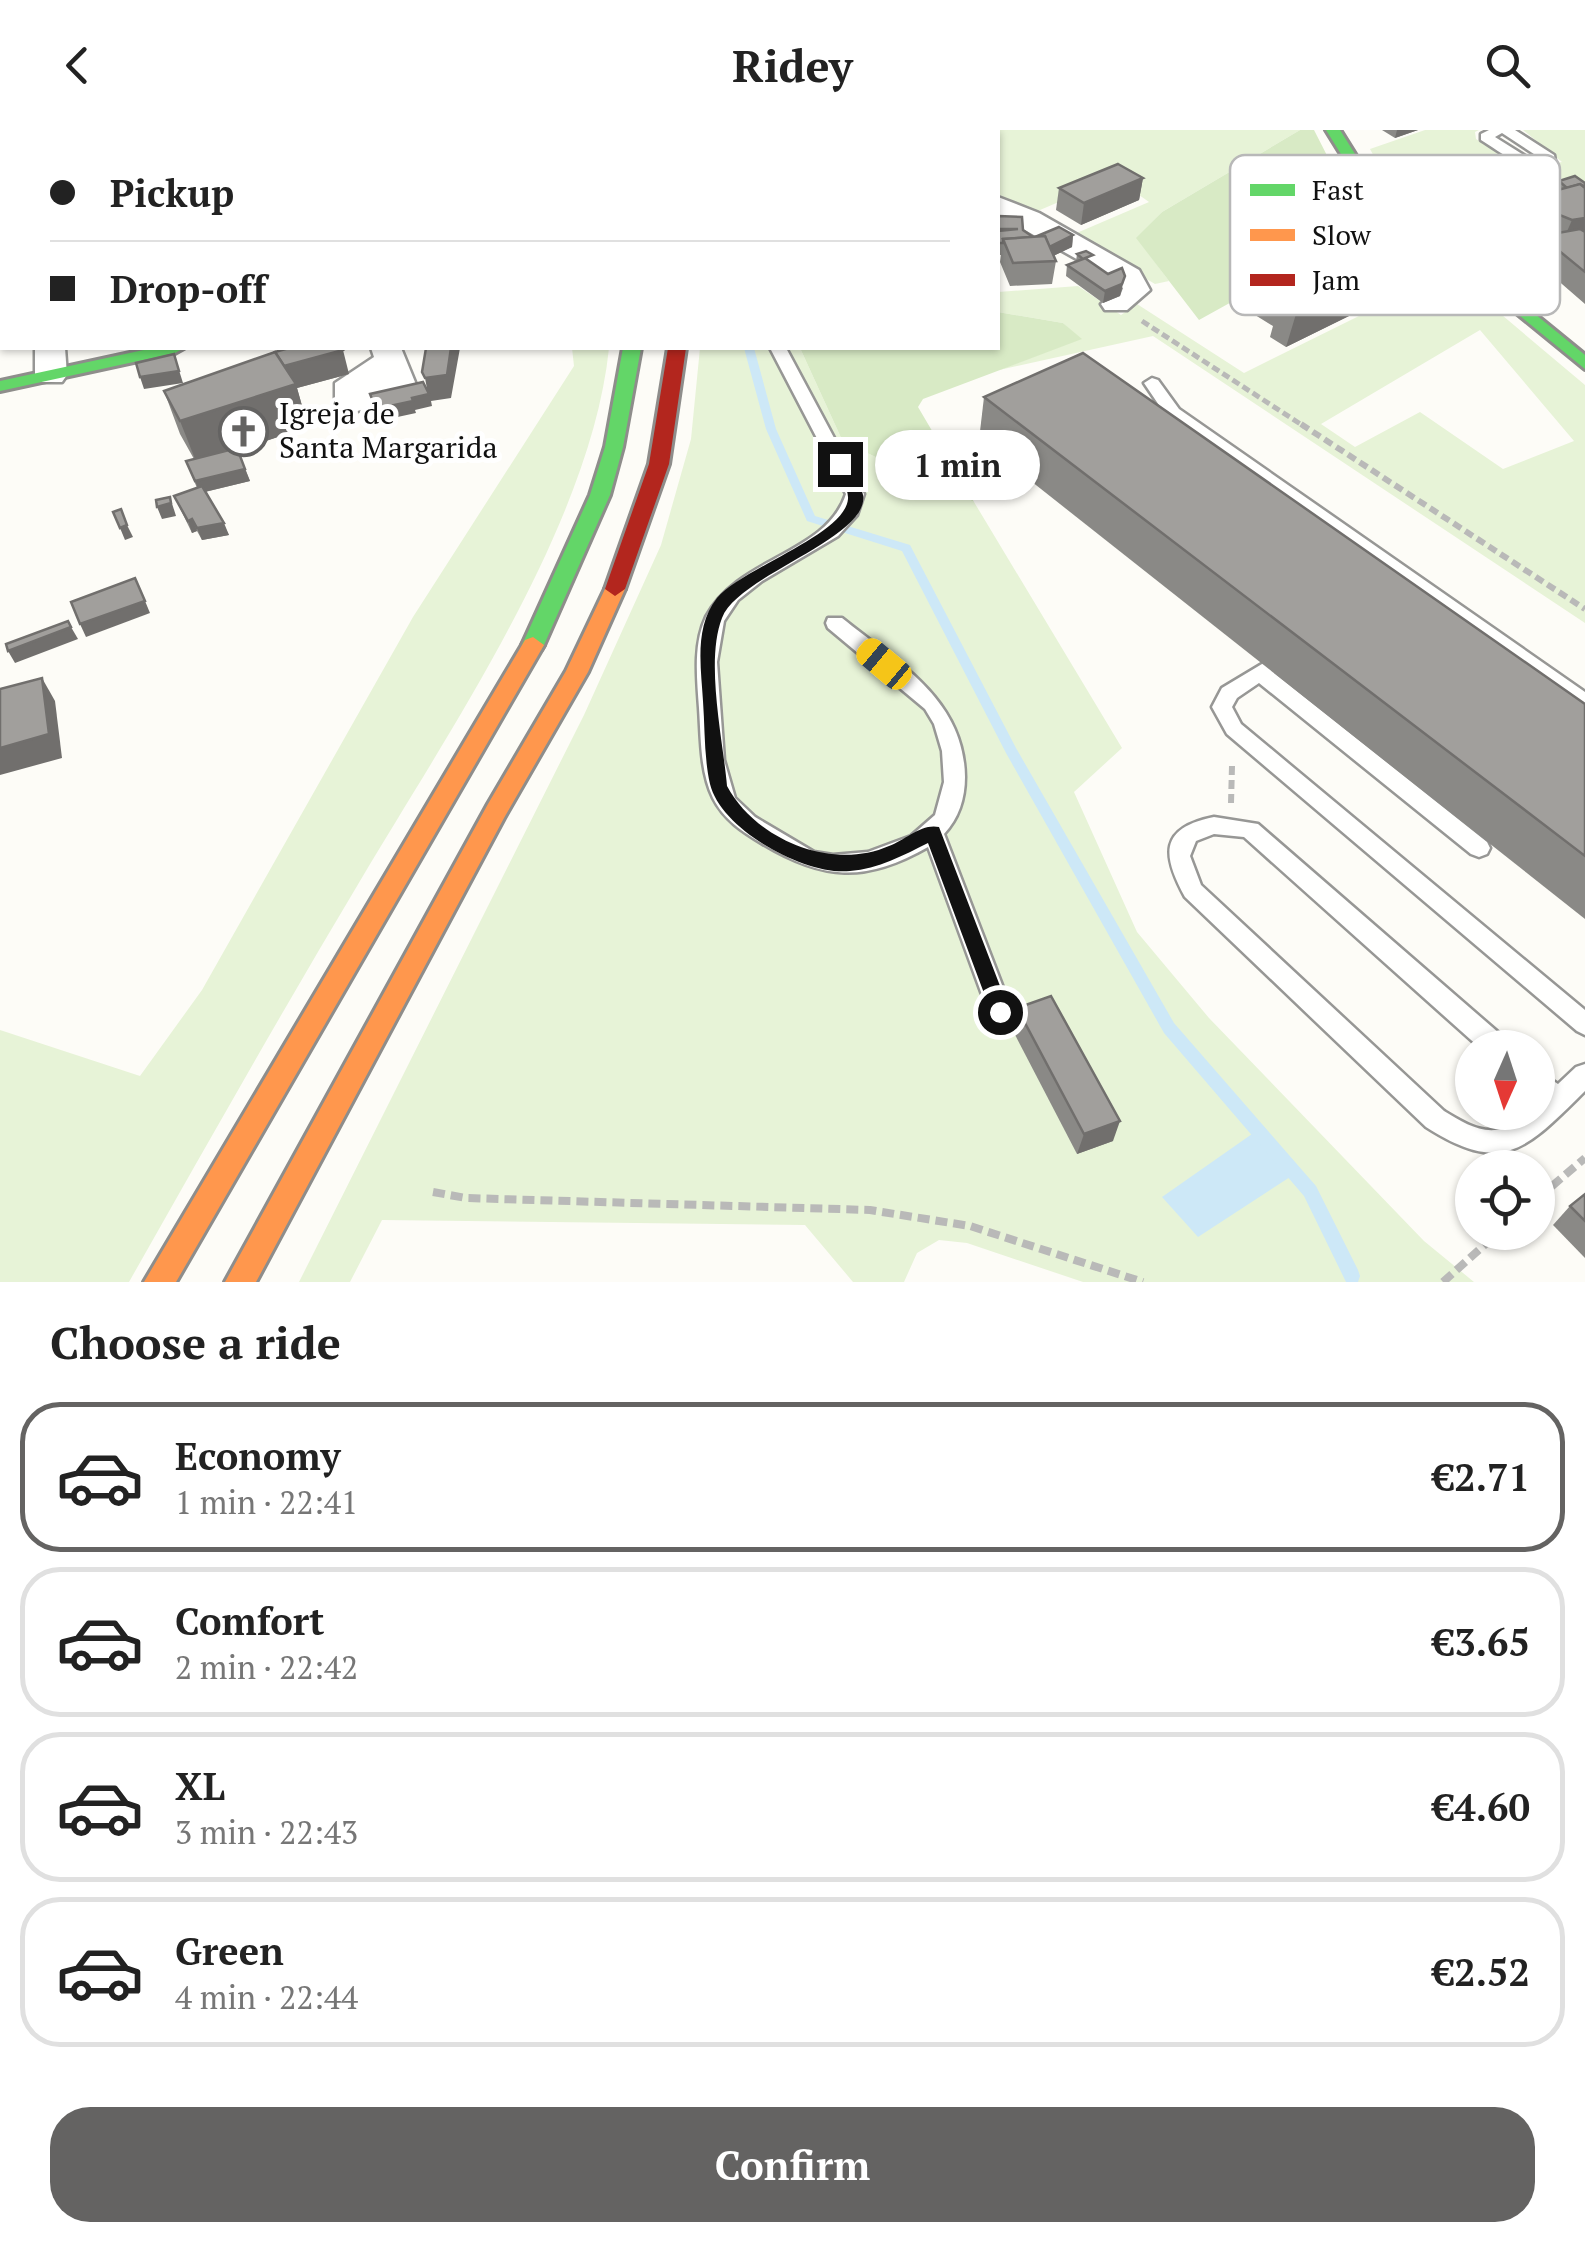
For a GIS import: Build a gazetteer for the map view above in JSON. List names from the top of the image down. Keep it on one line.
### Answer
{"places":{"church":["Igreja de Santa Margarida"]},"legend":["Fast","Slow","Jam"],"north":"bottom","page":{"header":"Ridey","banner":["Pickup","Drop-off"],"bubble":"1 min","heading":"Choose a ride","list":[{"name":"Economy","note":"1 min · 22:41","value":"€2.71"},{"name":"Comfort","note":"2 min · 22:42","value":"€3.65"},{"name":"XL","note":"3 min · 22:43","value":"€4.60"},{"name":"Green","note":"4 min · 22:44","value":"€2.52"}],"buttons":"Confirm"}}
